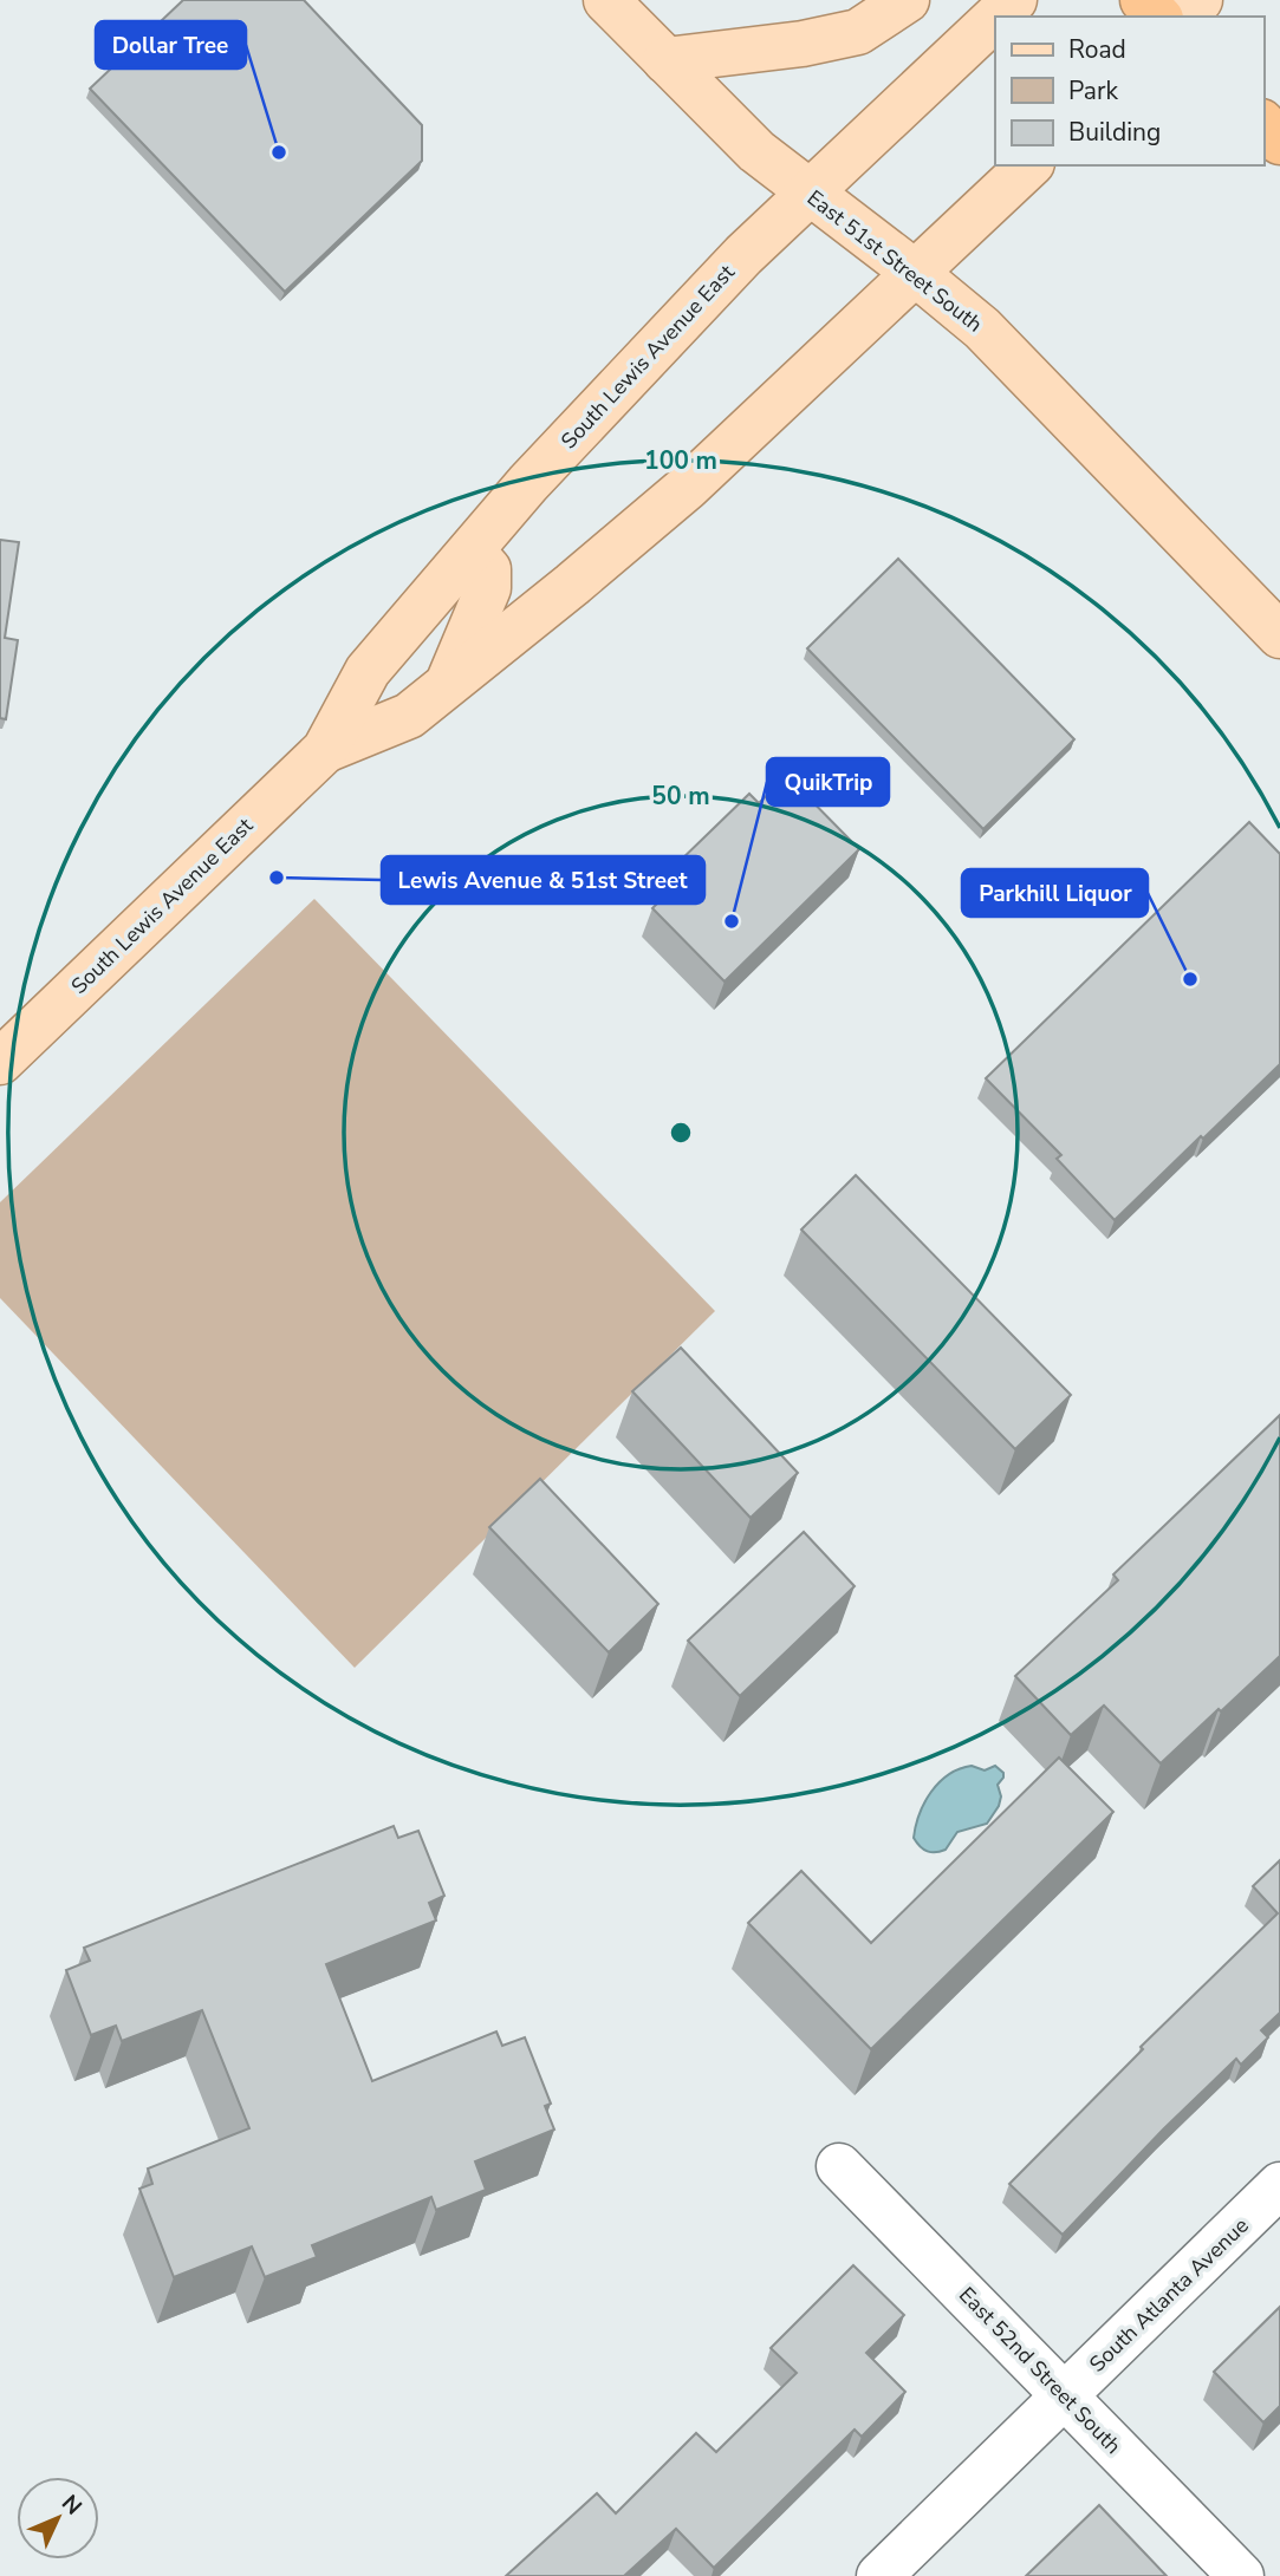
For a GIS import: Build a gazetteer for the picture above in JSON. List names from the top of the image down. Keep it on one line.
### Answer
{"streets":{"main road":["East 51st Street South","South Lewis Avenue East"],"street":["South Atlanta Avenue","East 52nd Street South"]},"crossings":[["East 51st Street South","South Lewis Avenue East"],["South Atlanta Avenue","East 52nd Street South"]],"places":["Dollar Tree","Lewis Avenue & 51st Street","QuikTrip","Parkhill Liquor"],"legend":["Road","Park","Building"],"north":"top right","rings":["100 m","50 m"]}
